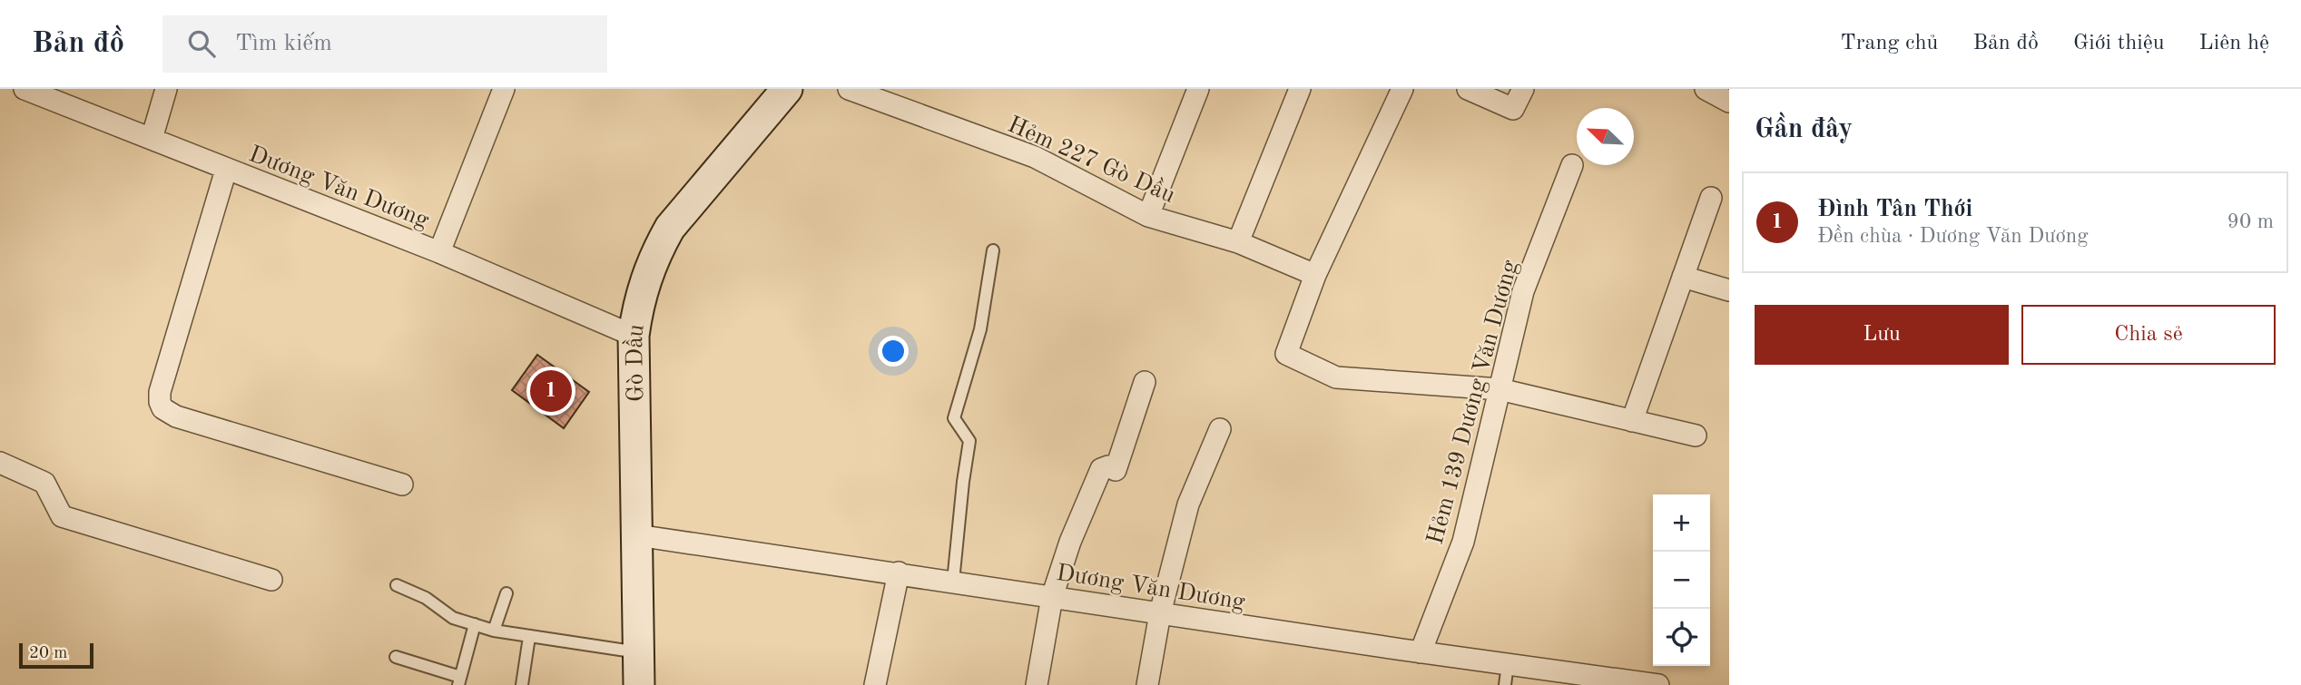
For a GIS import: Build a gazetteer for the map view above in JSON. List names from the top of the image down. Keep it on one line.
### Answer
{"streets":{"street":["Hẻm 227 Gò Dầu","Dương Văn Dương","Gò Dầu","Hẻm 139 Dương Văn Dương"]},"crossings":[["Dương Văn Dương","Gò Dầu"],["Dương Văn Dương","Hẻm 139 Dương Văn Dương"]],"scale_bar":"20 m","north":"top left","page":{"header":"Bản đồ","search":"Tìm kiếm","nav":["Trang chủ","Bản đồ","Giới thiệu","Liên hệ"],"heading":"Gần đây","list":[{"mark":"1","name":"Đình Tân Thới","note":"Đền chùa · Dương Văn Dương","value":"90 m"}],"buttons":["Lưu","Chia sẻ"],"pins":"1","map_buttons":["+","−"],"scale":"20 m"}}
